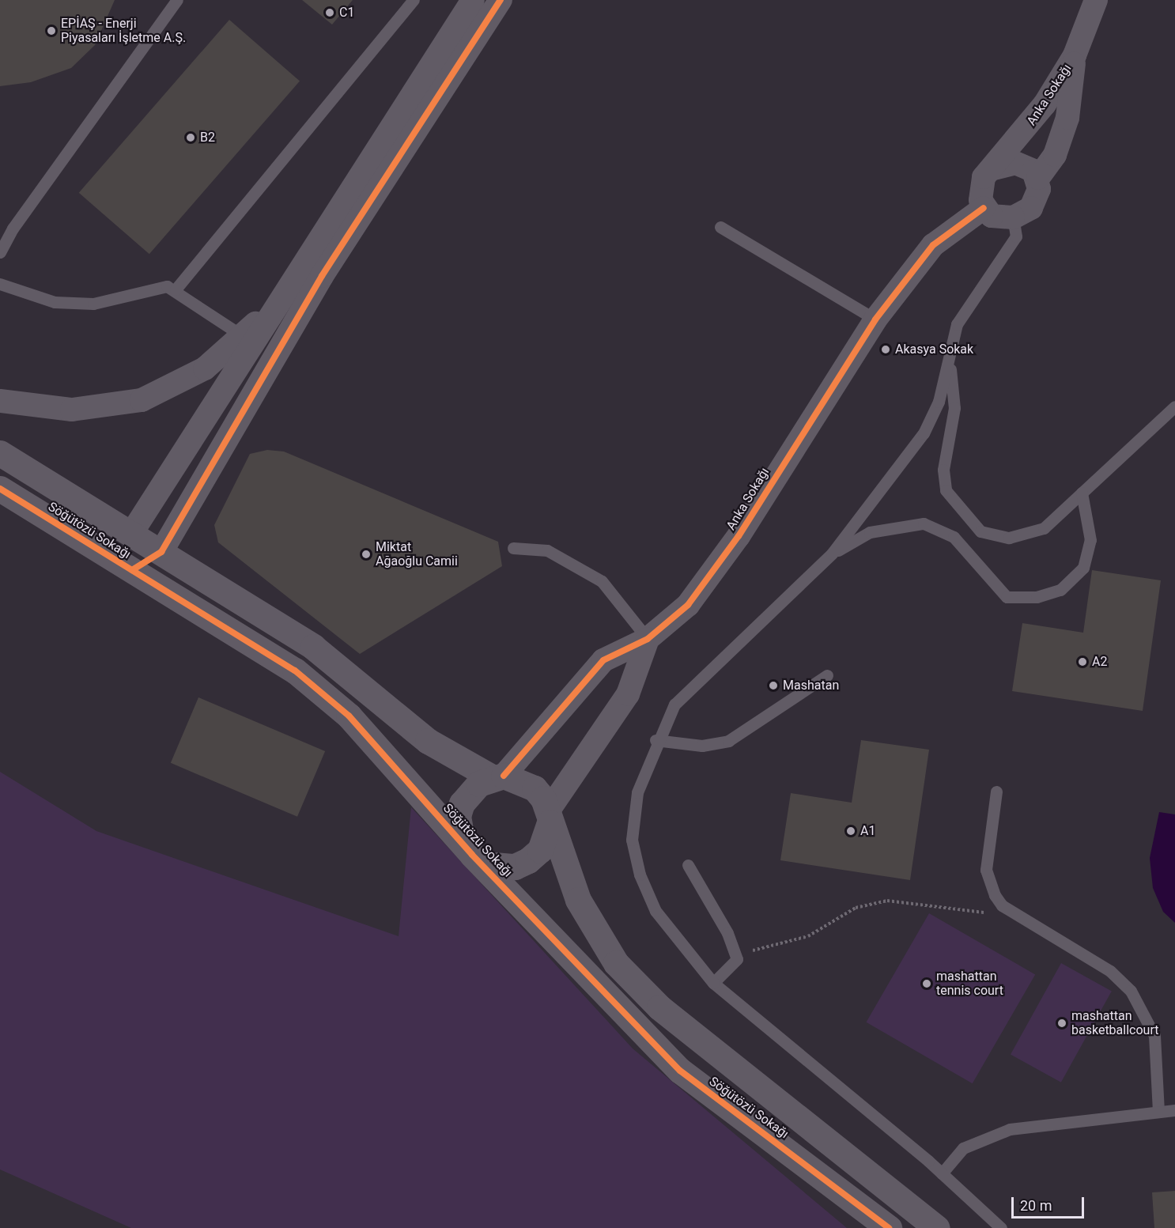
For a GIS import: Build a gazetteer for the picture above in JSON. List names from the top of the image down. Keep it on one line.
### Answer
{"streets":{"street":["Anka Sokağı","Söğütözü Sokağı"]},"crossings":[["Anka Sokağı","Söğütözü Sokağı"]],"places":["C1","EPİAŞ - Enerji Piyasaları İşletme A.Ş.","B2","Akasya Sokak","Miktat Ağaoğlu Camii","A2","Mashatan","A1","mashattan tennis court","mashattan basketballcourt"],"scale_bar":"20 m"}
